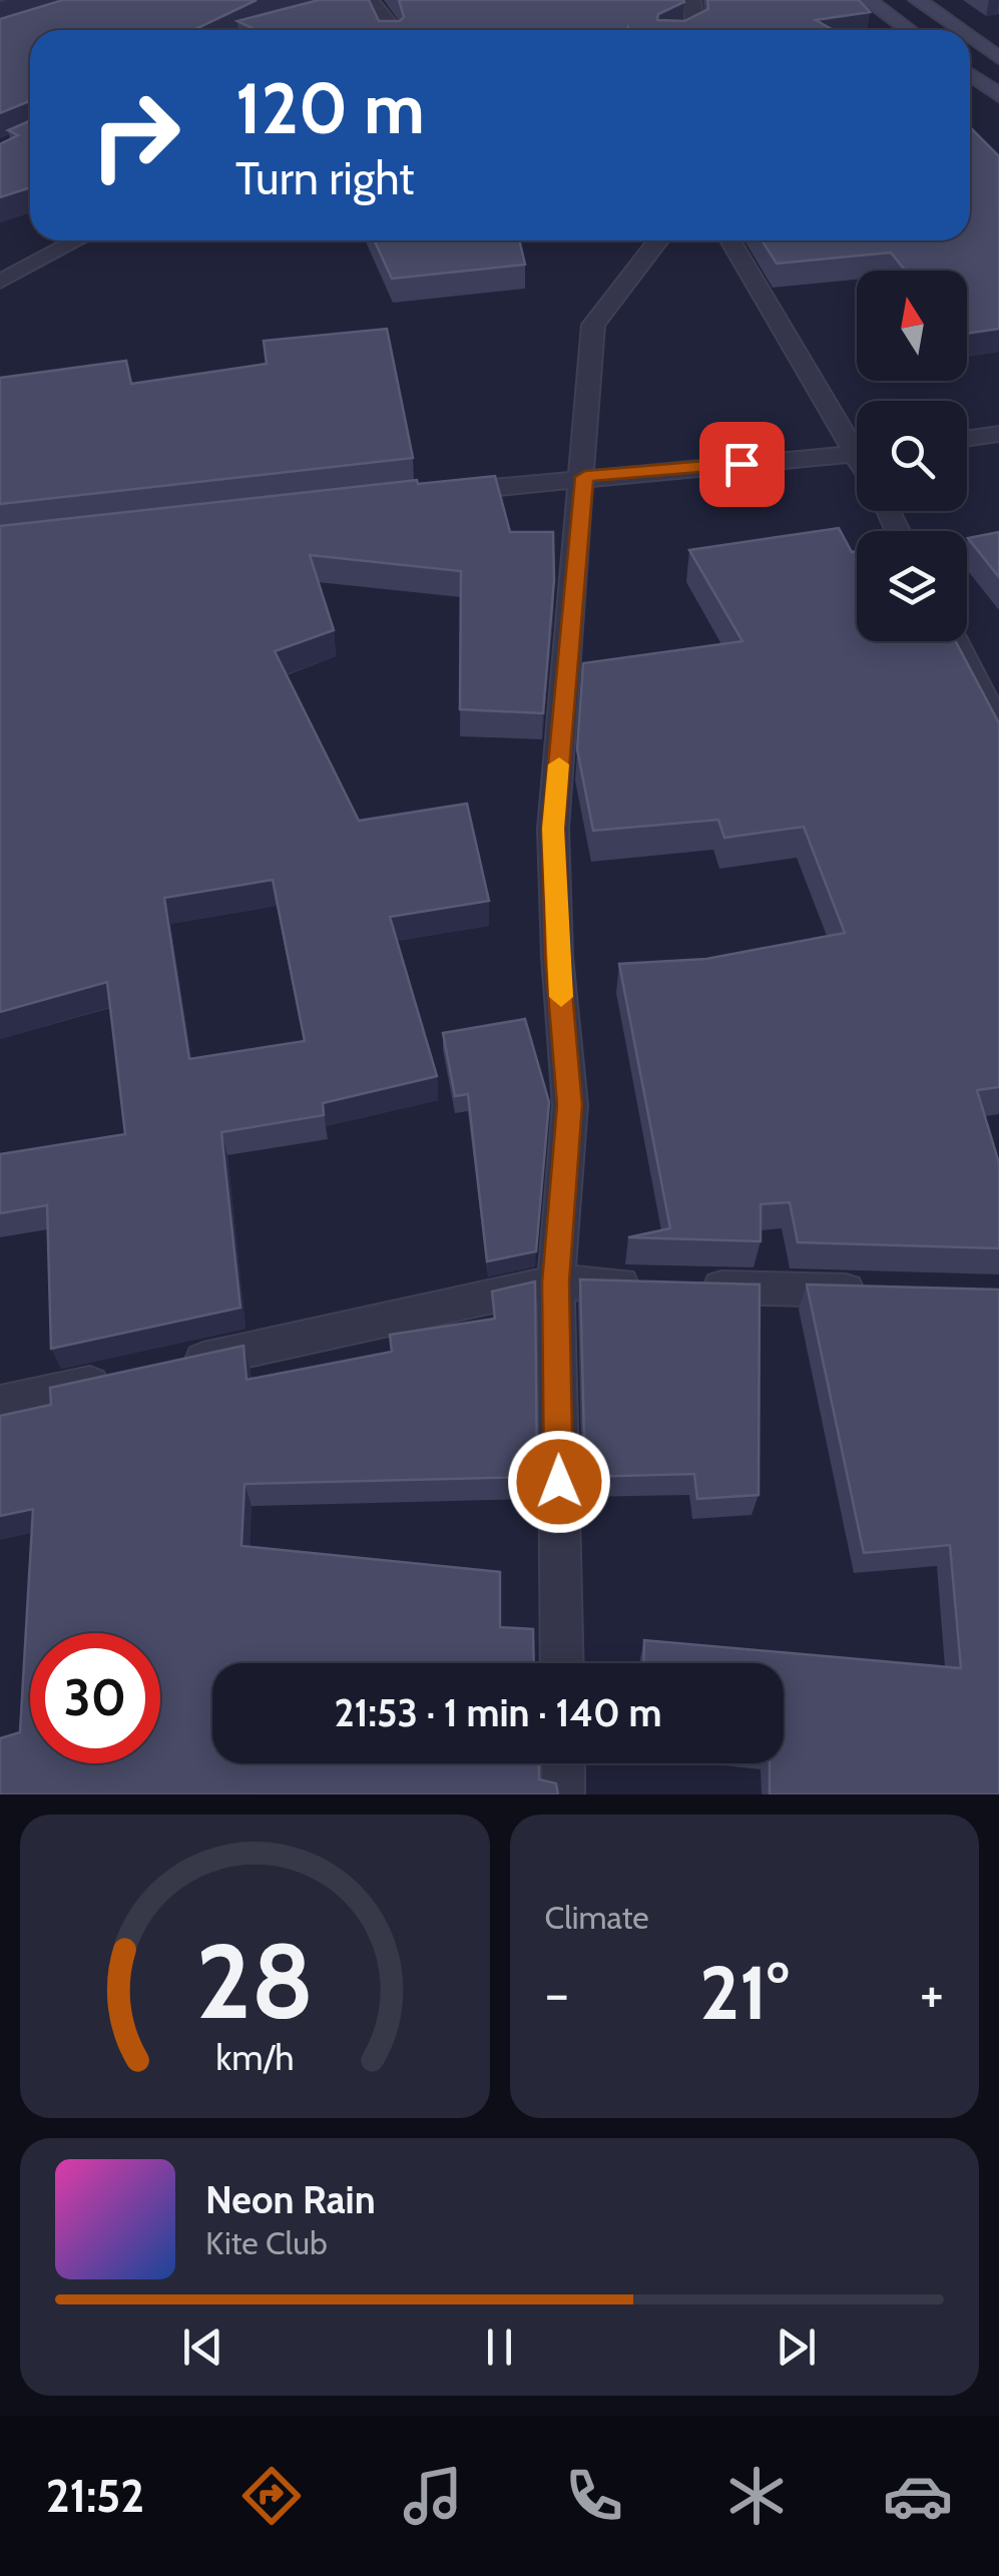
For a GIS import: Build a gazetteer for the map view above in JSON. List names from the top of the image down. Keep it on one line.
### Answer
{"north":"top","page":{"turn":["120 m","Turn right"],"limit":"30","trip":"21:53 · 1 min · 140 m","tile":"Climate","heat":["−","21°","+"],"song":["Neon Rain","Kite Club"],"tabs":"21:52","gauge":["28","km/h"]}}
